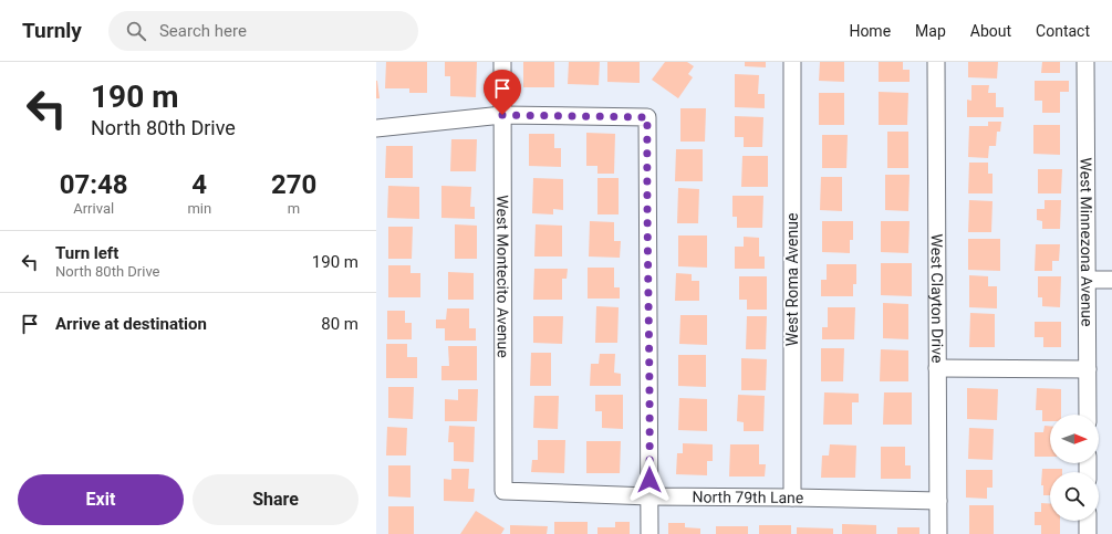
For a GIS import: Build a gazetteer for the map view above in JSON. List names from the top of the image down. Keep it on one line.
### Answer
{"streets":{"street":["West Minnezona Avenue","West Montecito Avenue","West Roma Avenue","West Clayton Drive","North 79th Lane"]},"crossings":[["West Montecito Avenue","North 79th Lane"],["West Roma Avenue","North 79th Lane"],["West Clayton Drive","North 79th Lane"]],"north":"right","page":{"header":"Turnly","search":"Search here","nav":["Home","Map","About","Contact"],"turn":["190 m","North 80th Drive"],"eta":["07:48","Arrival","4","min","270","m"],"list":[{"name":"Turn left","note":"North 80th Drive","value":"190 m"},{"name":"Arrive at destination","value":"80 m"}],"buttons":["Exit","Share"]}}
